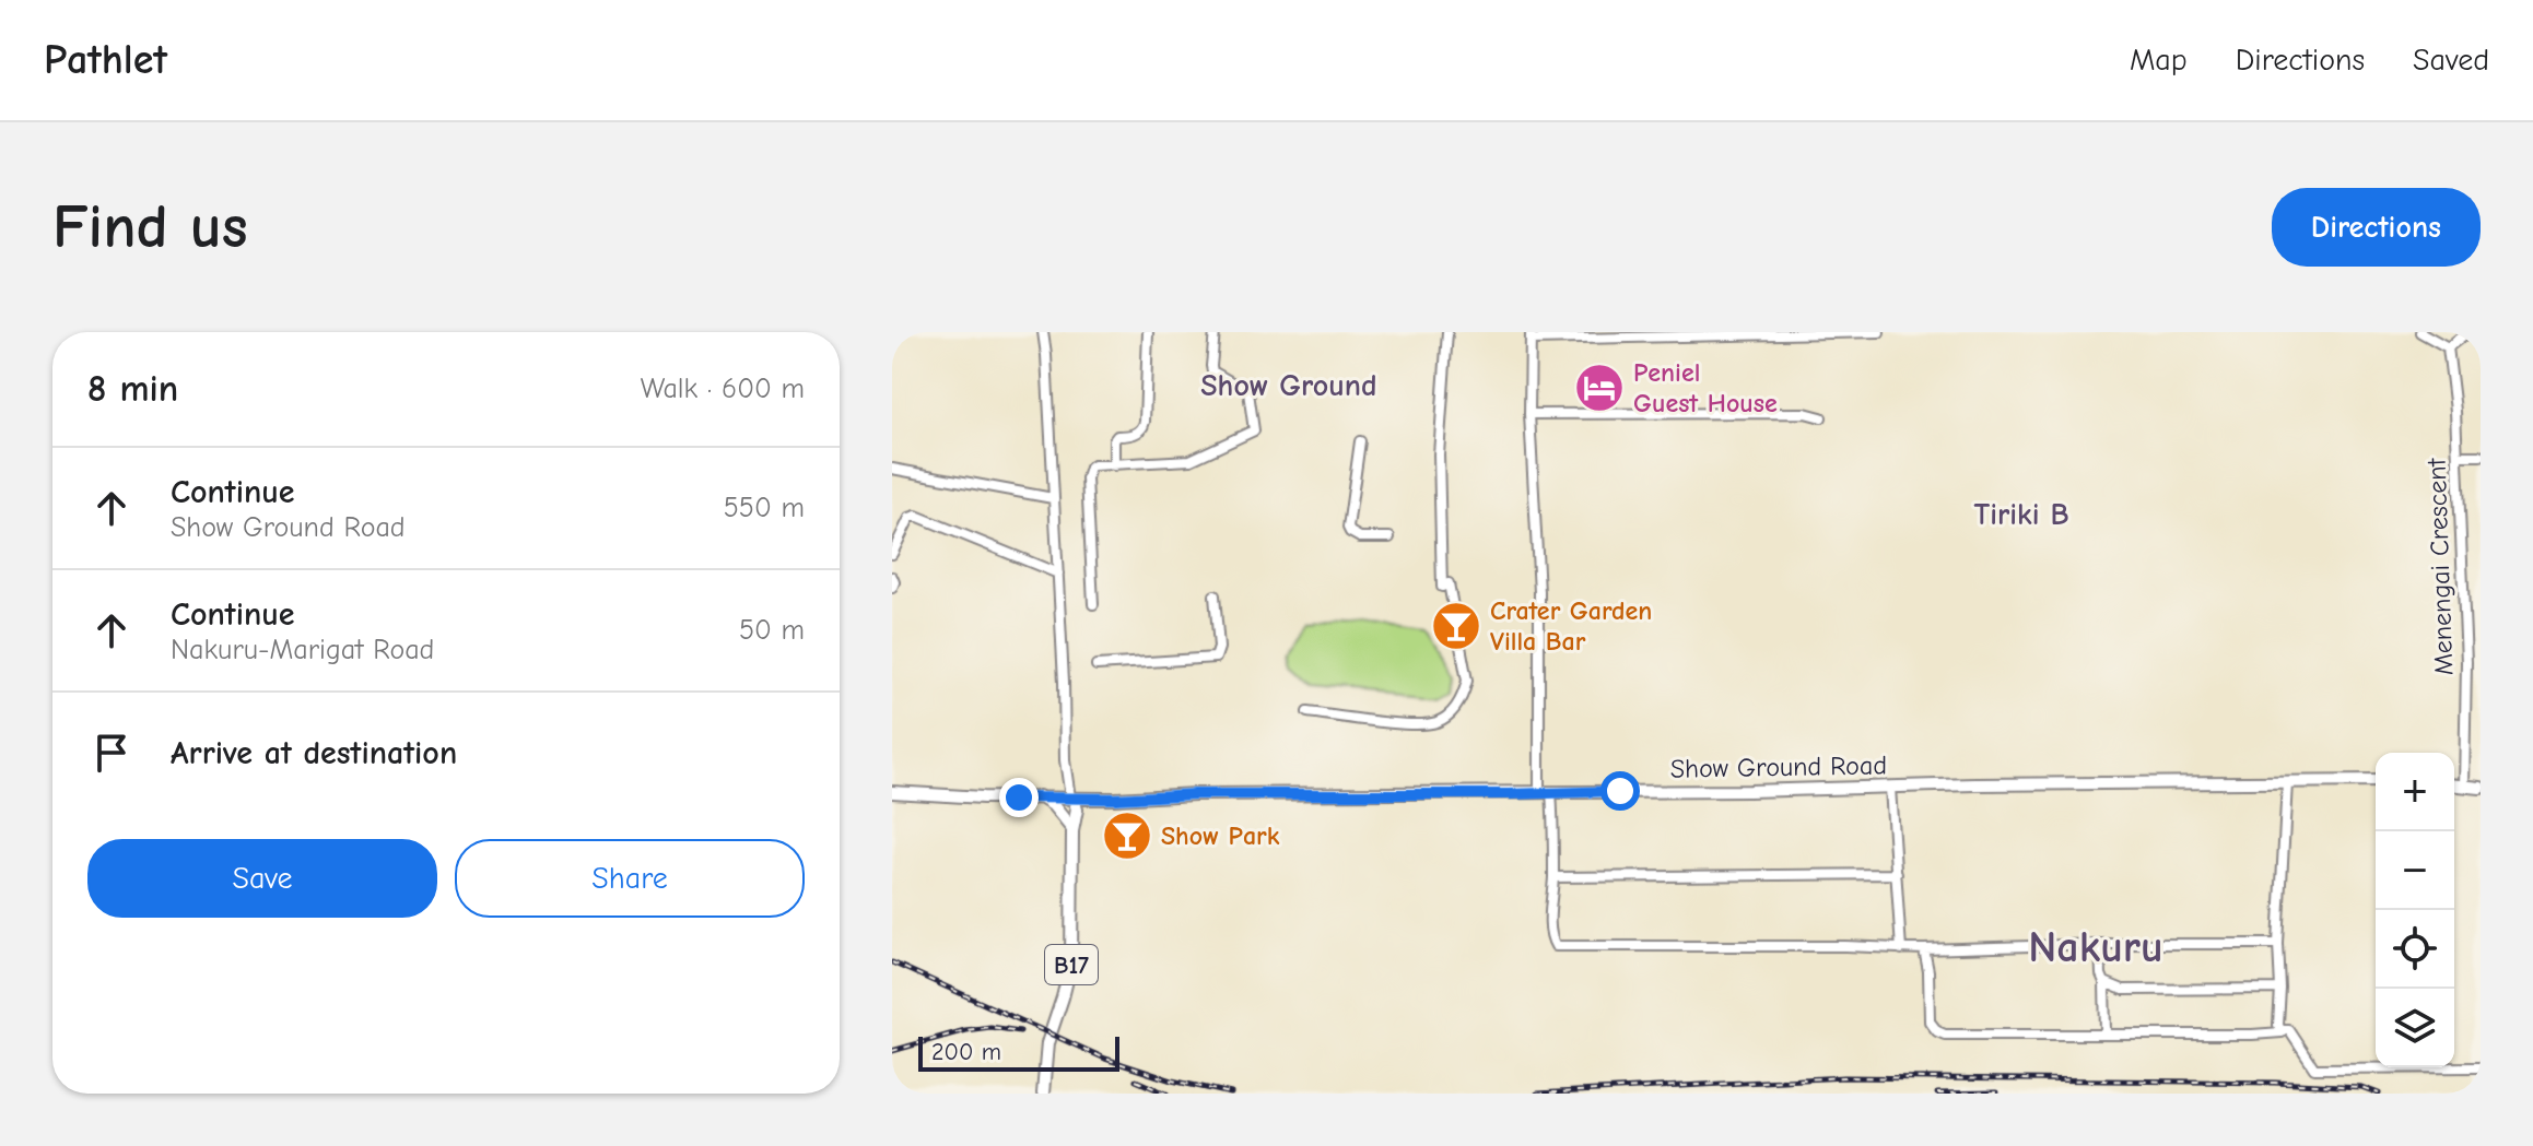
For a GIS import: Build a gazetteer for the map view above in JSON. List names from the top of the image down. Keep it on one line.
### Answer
{"streets":{"main road":["Show Ground Road","B17"],"street":["Menengai Crescent"]},"crossings":[["Show Ground Road","B17"]],"districts":["Show Ground","Tiriki B","Nakuru"],"places":{"hotel":["Peniel Guest House"],"bar":["Crater Garden Villa Bar","Show Park"]},"scale_bar":"200 m","page":{"header":"Pathlet","nav":["Map","Directions","Saved"],"buttons":["Directions",["Save","Share"]],"title":"Find us","heading":["8 min","Walk · 600 m"],"list":[["Continue","Show Ground Road","550 m"],["Continue","Nakuru-Marigat Road","50 m"],"Arrive at destination"],"map_buttons":["+","−"],"scale":"200 m"}}
